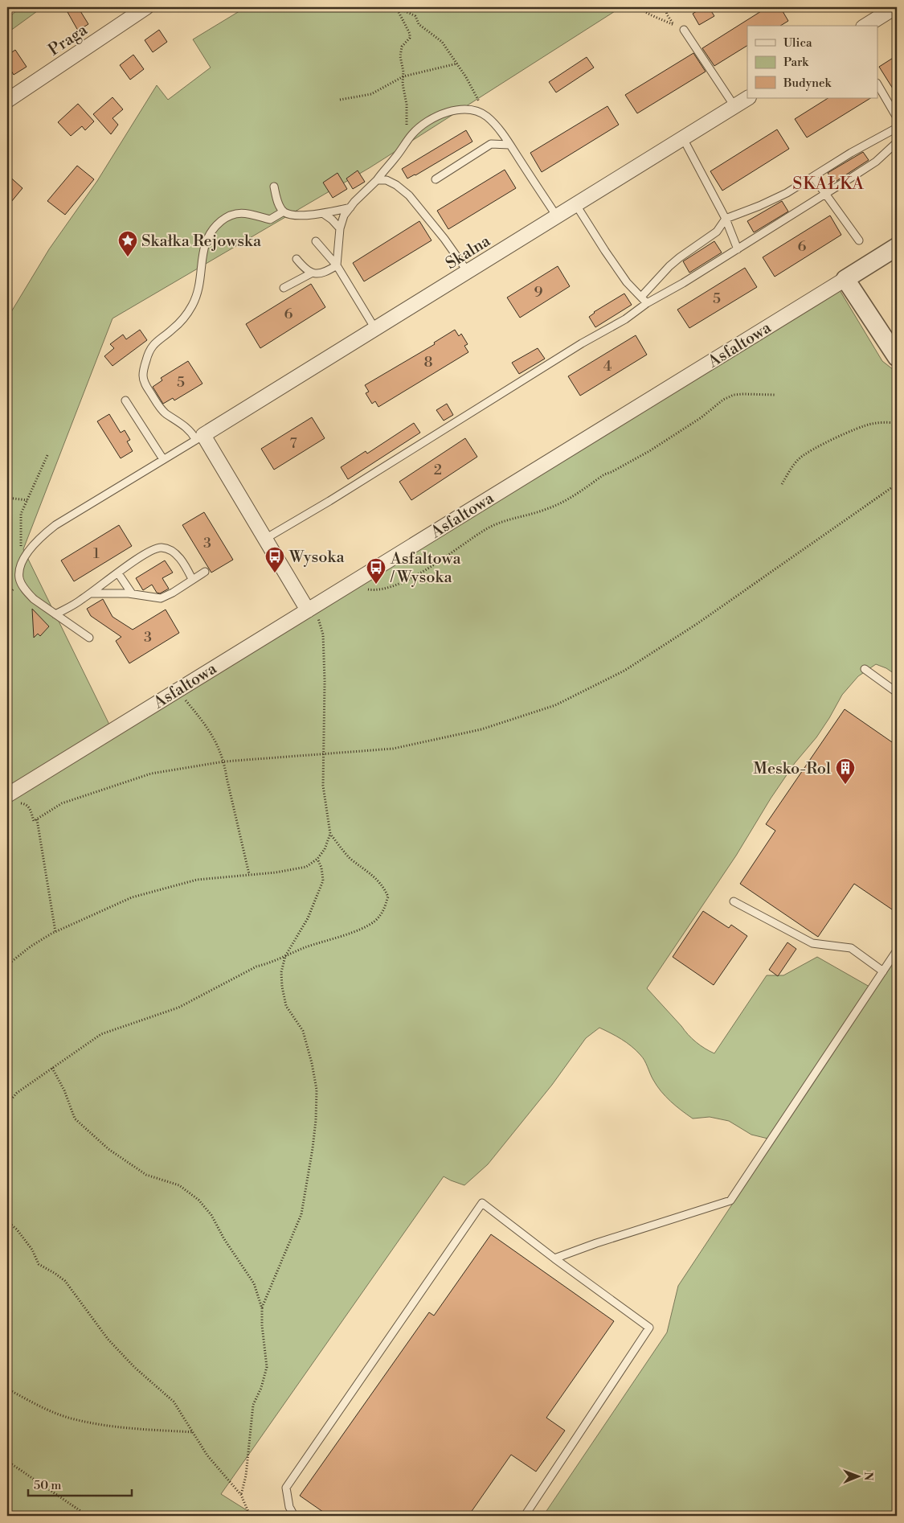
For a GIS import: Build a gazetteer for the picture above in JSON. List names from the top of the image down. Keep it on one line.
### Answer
{"streets":{"street":["Praga","Skalna","Asfaltowa"]},"districts":["SKAŁKA"],"places":{"place":["Skałka Rejowska"],"bus stop":["Wysoka","Asfaltowa / Wysoka"],"building":["Mesko-Rol"]},"house_numbers":["6","9","5","6","8","4","5","7","2","3","1","3"],"legend":["Ulica","Park","Budynek"],"scale_bar":"50 m","north":"right"}
